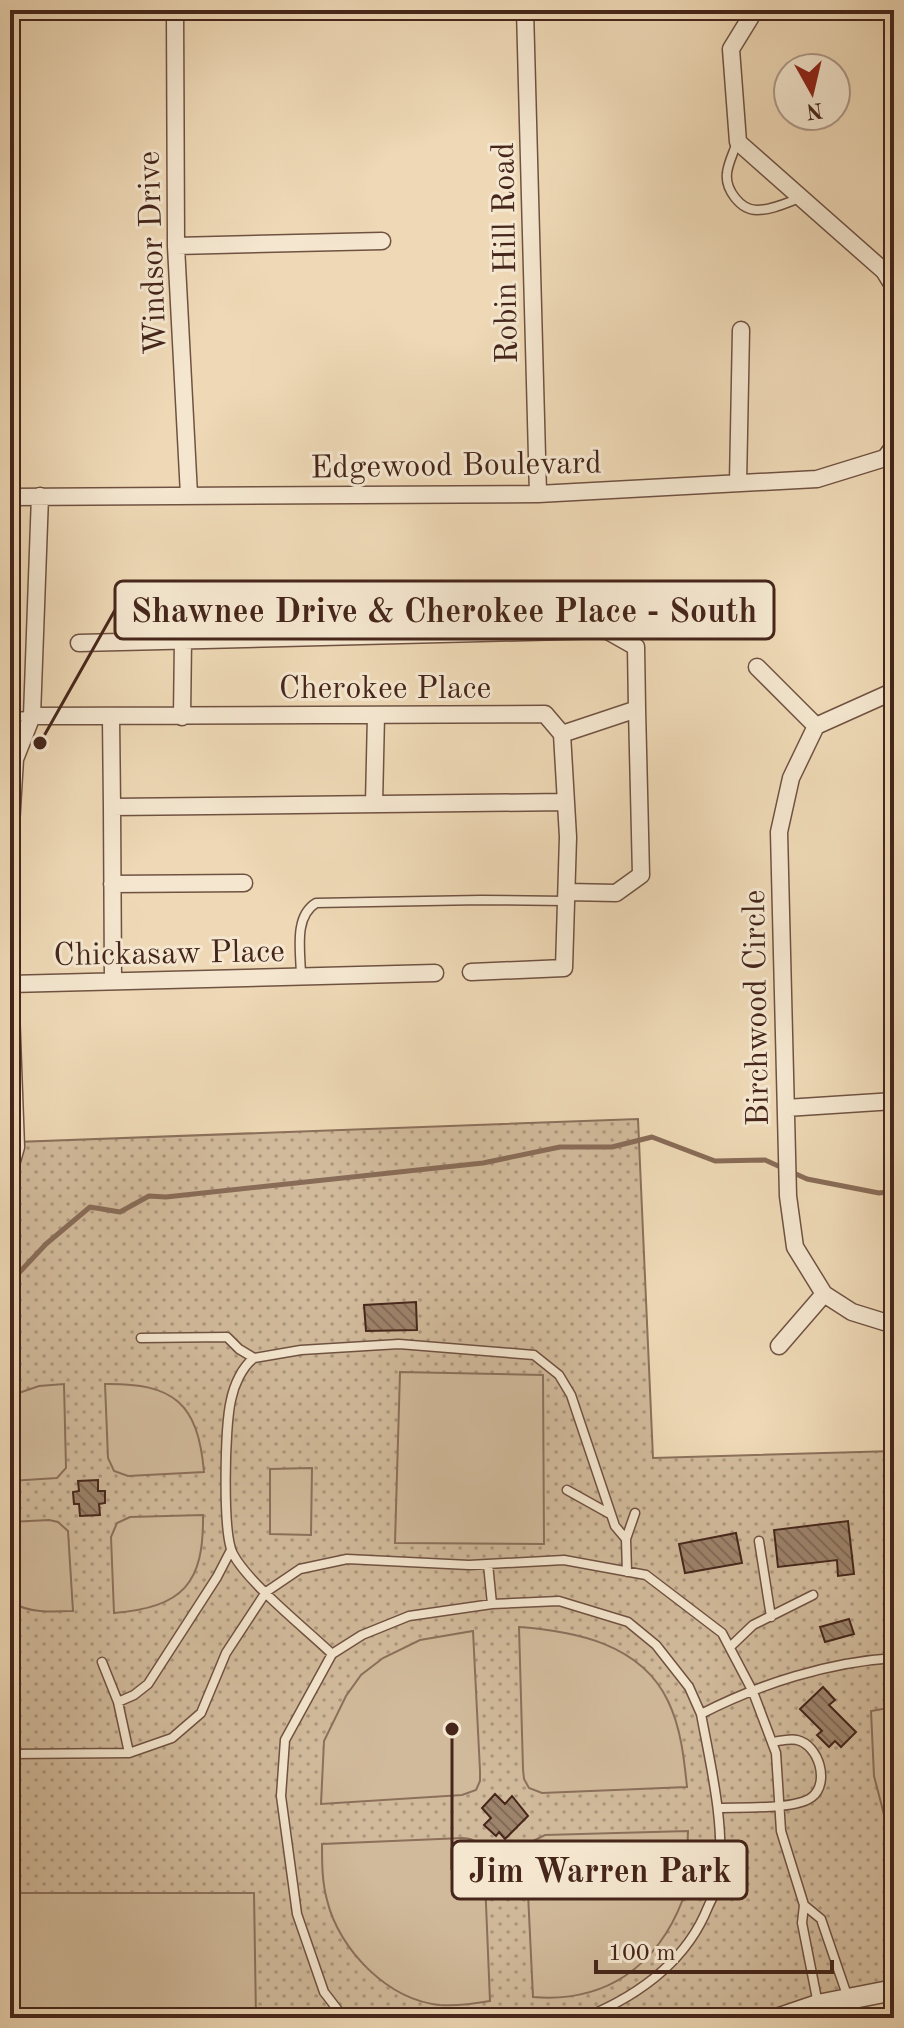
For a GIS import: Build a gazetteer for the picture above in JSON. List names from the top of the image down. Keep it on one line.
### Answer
{"streets":{"street":["Windsor Drive","Robin Hill Road","Edgewood Boulevard","Cherokee Place","Chickasaw Place","Birchwood Circle"]},"crossings":[["Windsor Drive","Edgewood Boulevard"],["Robin Hill Road","Edgewood Boulevard"]],"places":["Shawnee Drive & Cherokee Place - South","Jim Warren Park"],"scale_bar":"100 m","north":"bottom"}
